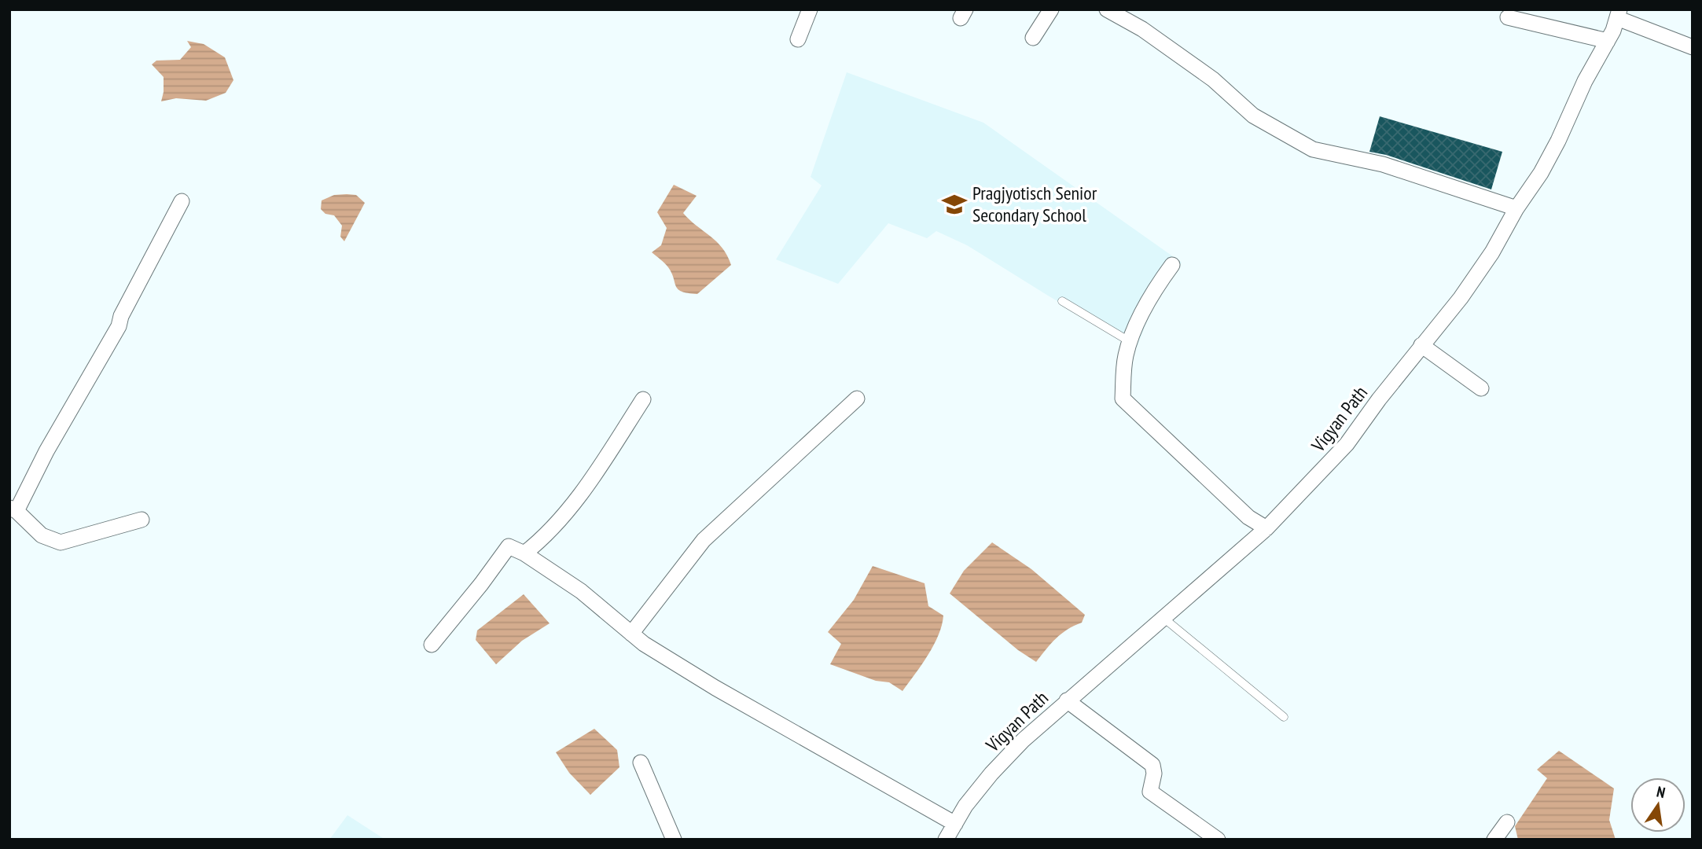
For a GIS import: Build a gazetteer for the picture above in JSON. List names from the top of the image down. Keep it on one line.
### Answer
{"streets":{"street":["Vigyan Path"]},"places":{"school or university":["Pragjyotisch Senior Secondary School"]},"north":"top"}
